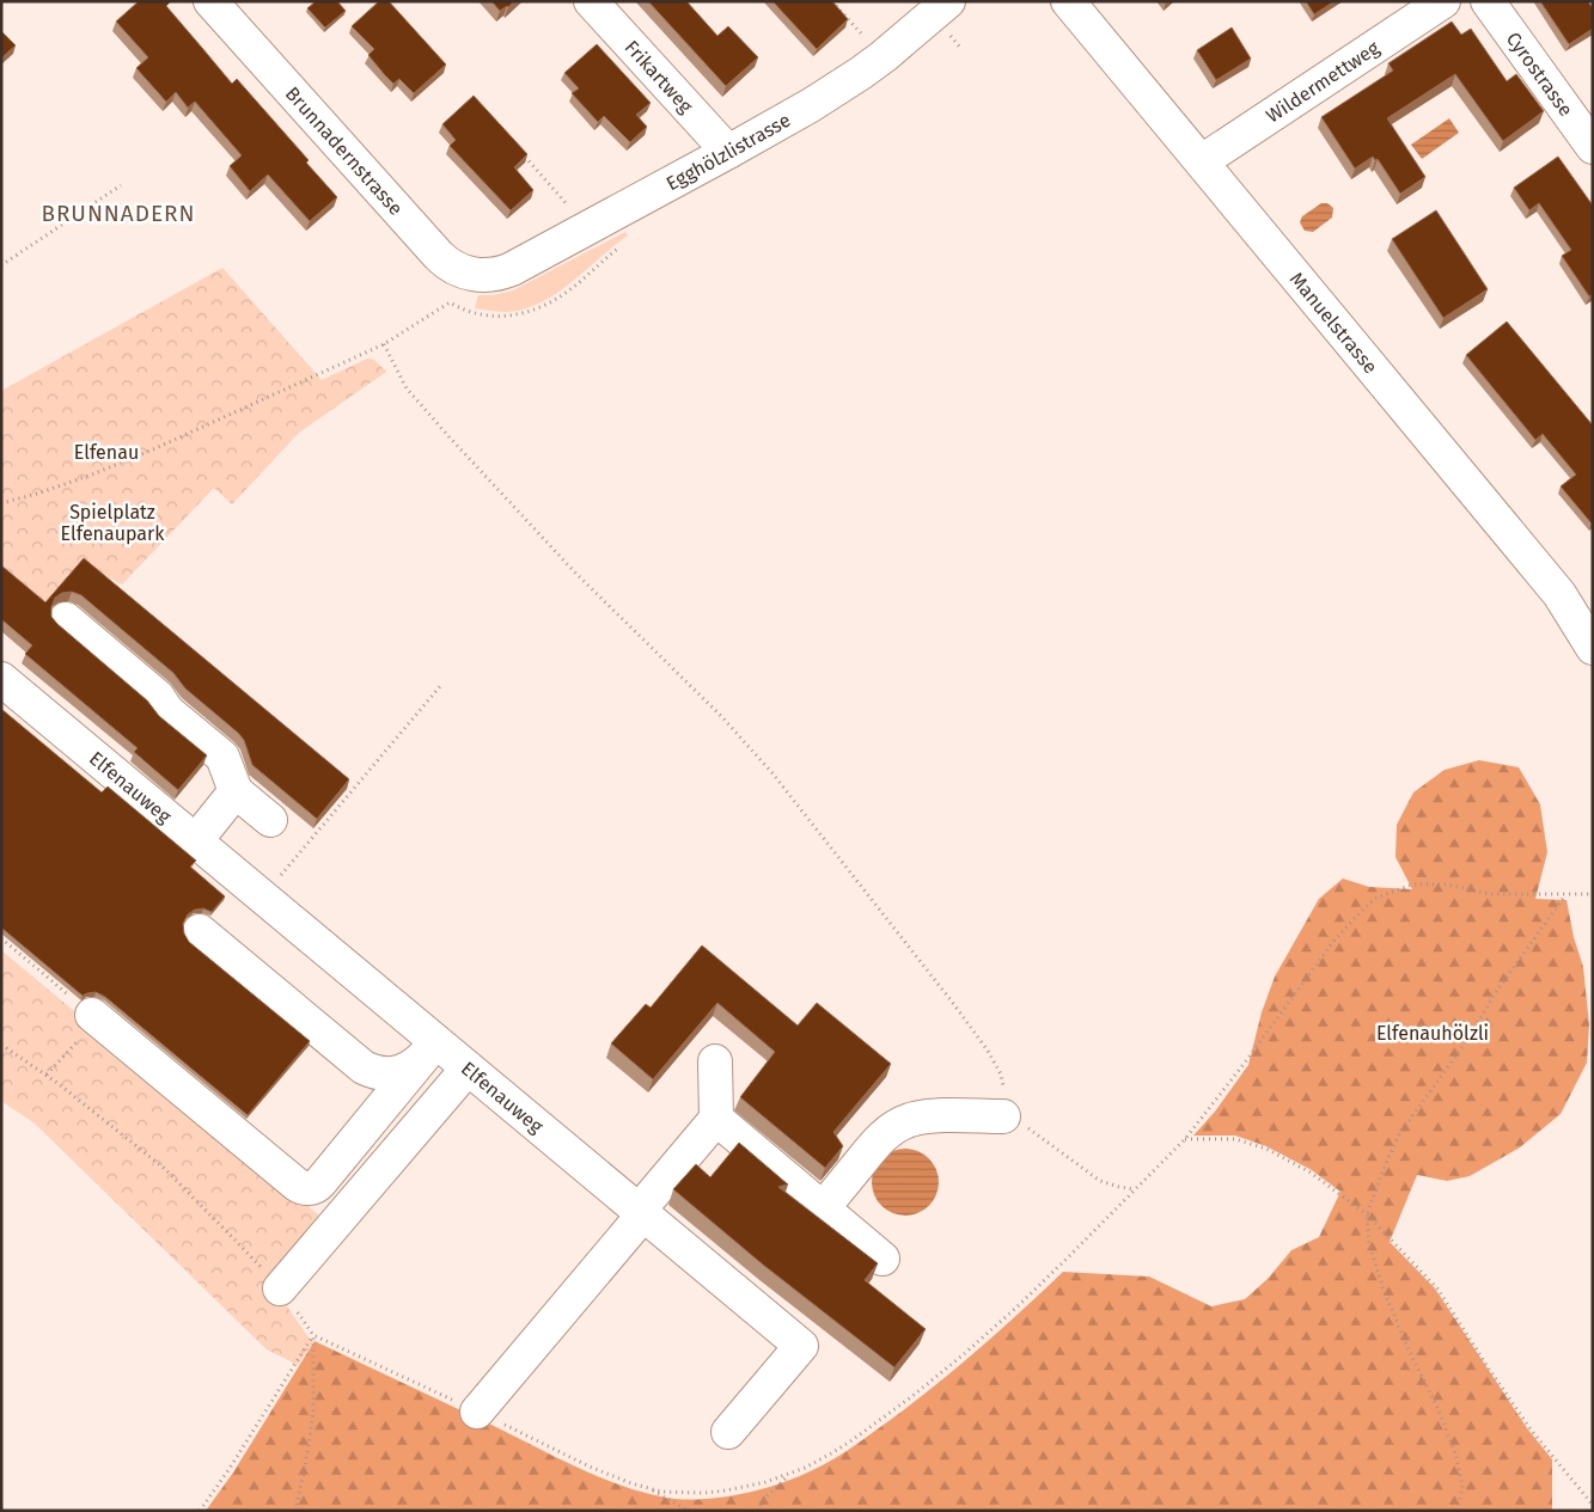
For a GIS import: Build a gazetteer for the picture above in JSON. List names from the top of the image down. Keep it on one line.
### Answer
{"streets":{"street":["Cyrostrasse","Frikartweg","Wildermettweg","Brunnadernstrasse","Egghölzlistrasse","Manuelstrasse","Elfenauweg"]},"crossings":[["Frikartweg","Egghölzlistrasse"],["Wildermettweg","Manuelstrasse"],["Brunnadernstrasse","Egghölzlistrasse"]],"districts":["BRUNNADERN"],"parks":["Elfenau","Spielplatz Elfenaupark","Elfenauhölzli"]}
